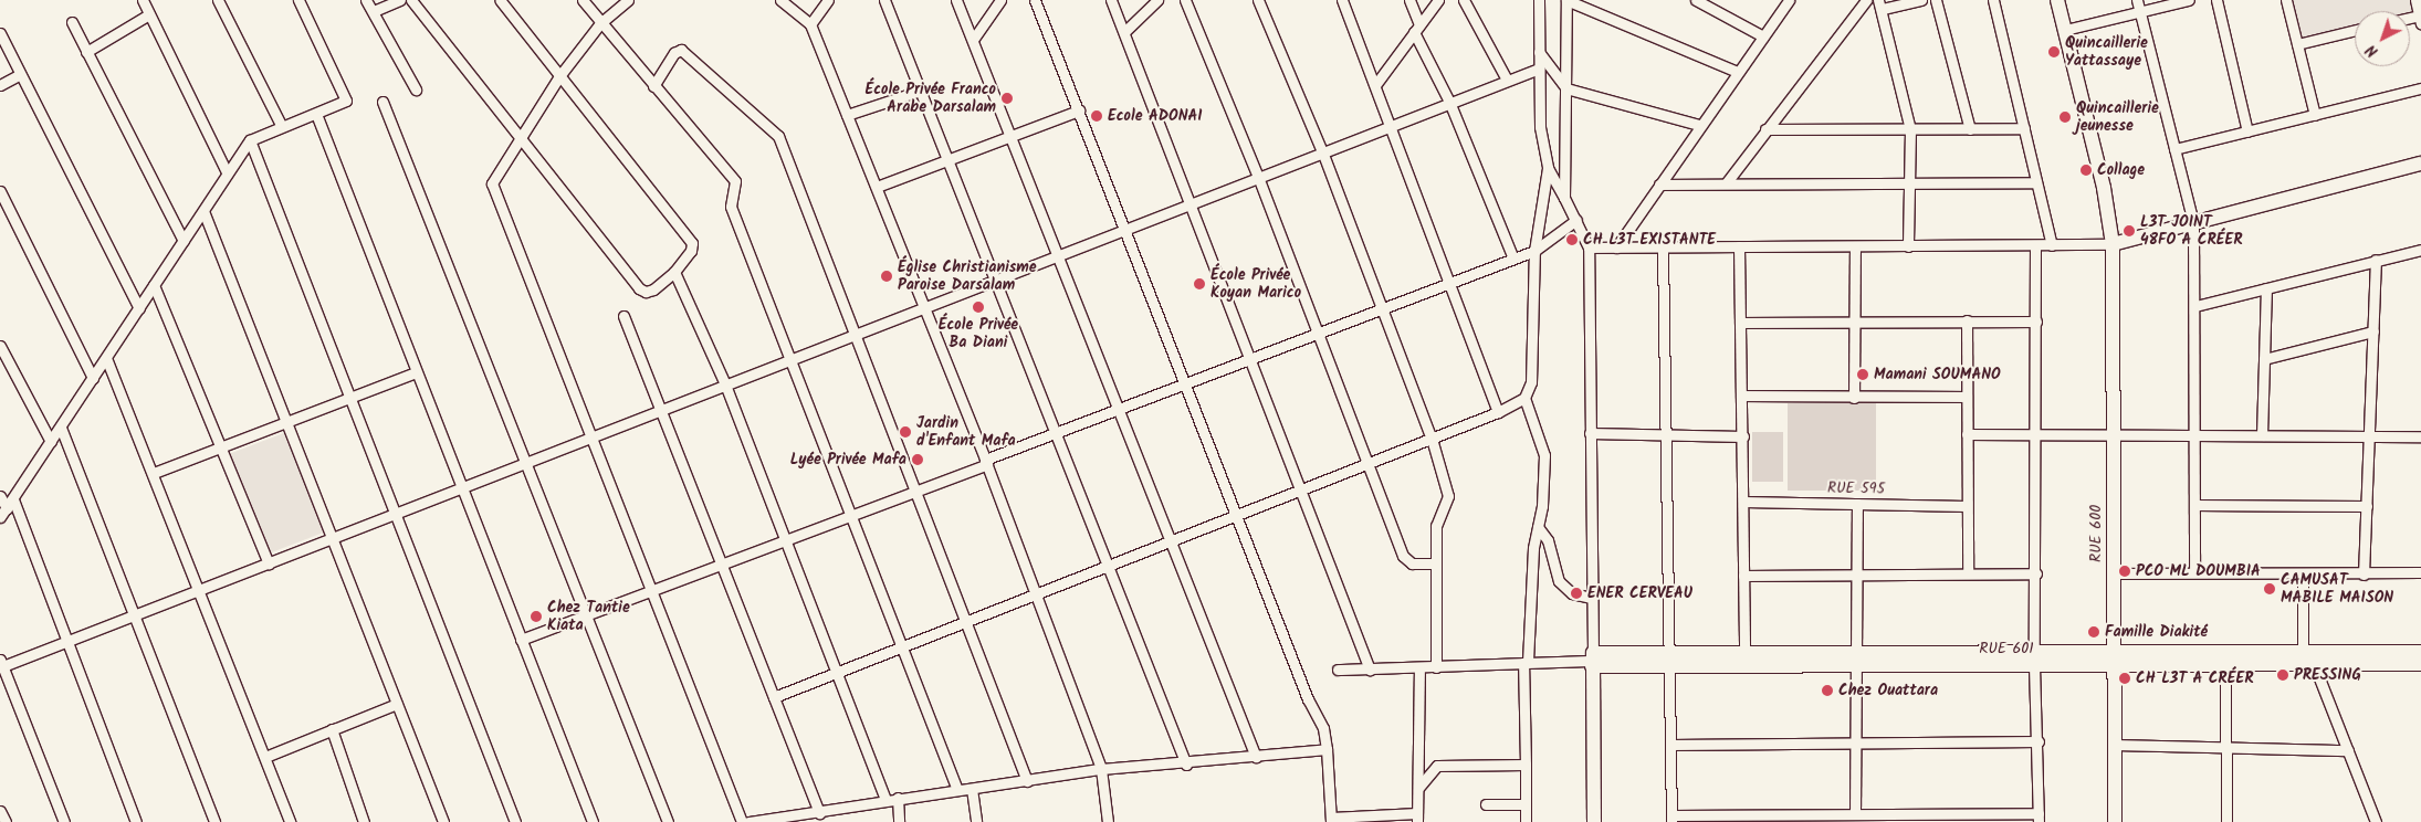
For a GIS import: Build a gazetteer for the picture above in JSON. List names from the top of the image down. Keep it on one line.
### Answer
{"streets":{"street":["RUE 595","RUE 600","RUE 601"]},"crossings":[["RUE 600","RUE 601"]],"places":["Quincaillerie Yattassaye","École Privée Franco Arabe Darsalam","Ecole ADONAI","Quincaillerie jeunesse","Collage","L3T JOINT 48FO A CRÉER","CH L3T EXISTANTE","Église Christianisme Paroise Darsalam","École Privée Koyan Marico","École Privée Ba Diani","Mamani SOUMANO","Jardin d'Enfant Mafa","Lyée Privée Mafa","PCO ML DOUMBIA","CAMUSAT MABILE MAISON","ENER CERVEAU","Chez Tantie Kiata","Famille Diakité","PRESSING","CH L3T A CRÉER","Chez Ouattara"],"north":"bottom left"}
